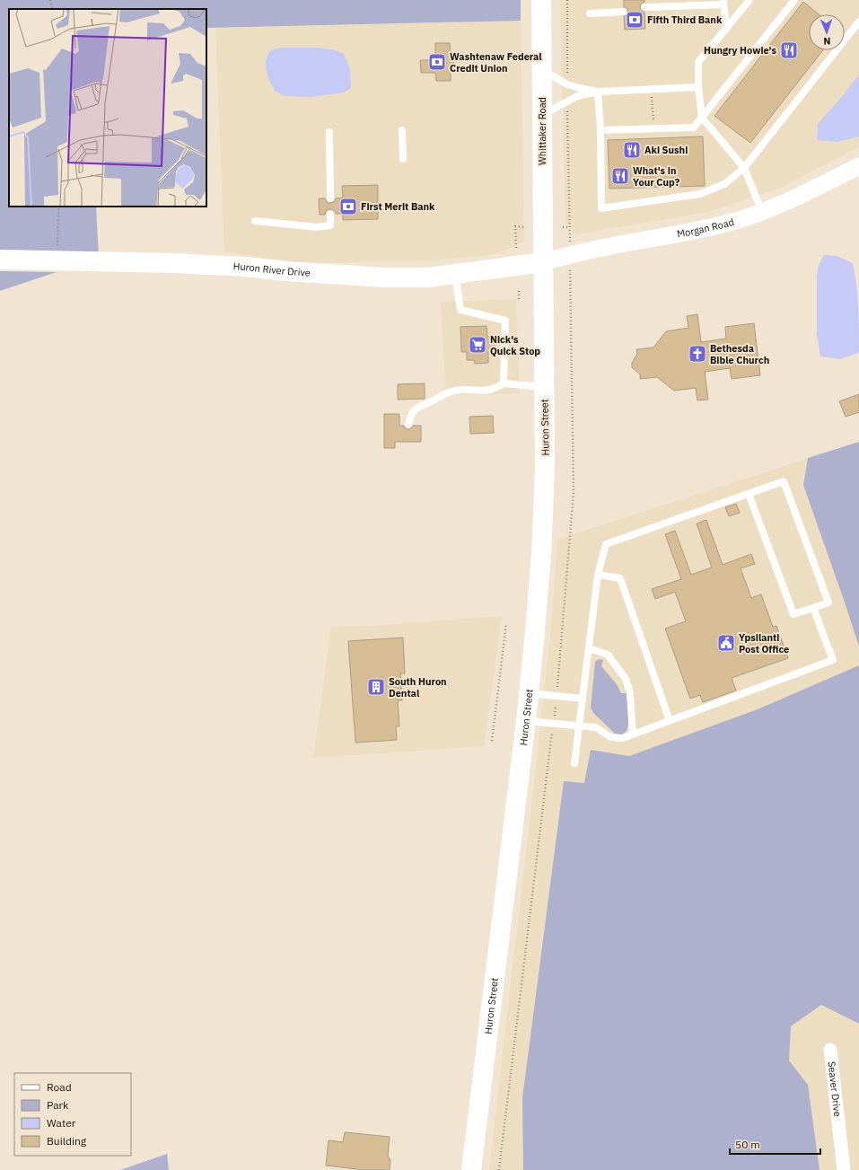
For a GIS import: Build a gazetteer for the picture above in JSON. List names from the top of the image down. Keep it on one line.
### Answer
{"streets":{"main road":["Whittaker Road","Huron River Drive","Huron Street"],"street":["Morgan Road","Seaver Drive"]},"crossings":[["Whittaker Road","Morgan Road"],["Whittaker Road","Huron River Drive"],["Whittaker Road","Huron Street"],["Morgan Road","Huron River Drive"],["Morgan Road","Huron Street"],["Huron River Drive","Huron Street"]],"places":{"bank":["Fifth Third Bank","Washtenaw Federal Credit Union","First Merit Bank"],"restaurant":["Hungry Howie's","Aki Sushi","What's in Your Cup?"],"supermarket":["Nick's Quick Stop"],"church":["Bethesda Bible Church"],"public building":["Ypsilanti Post Office"],"building":["South Huron Dental"]},"legend":["Road","Park","Water","Building"],"scale_bar":"50 m","north":"bottom"}
